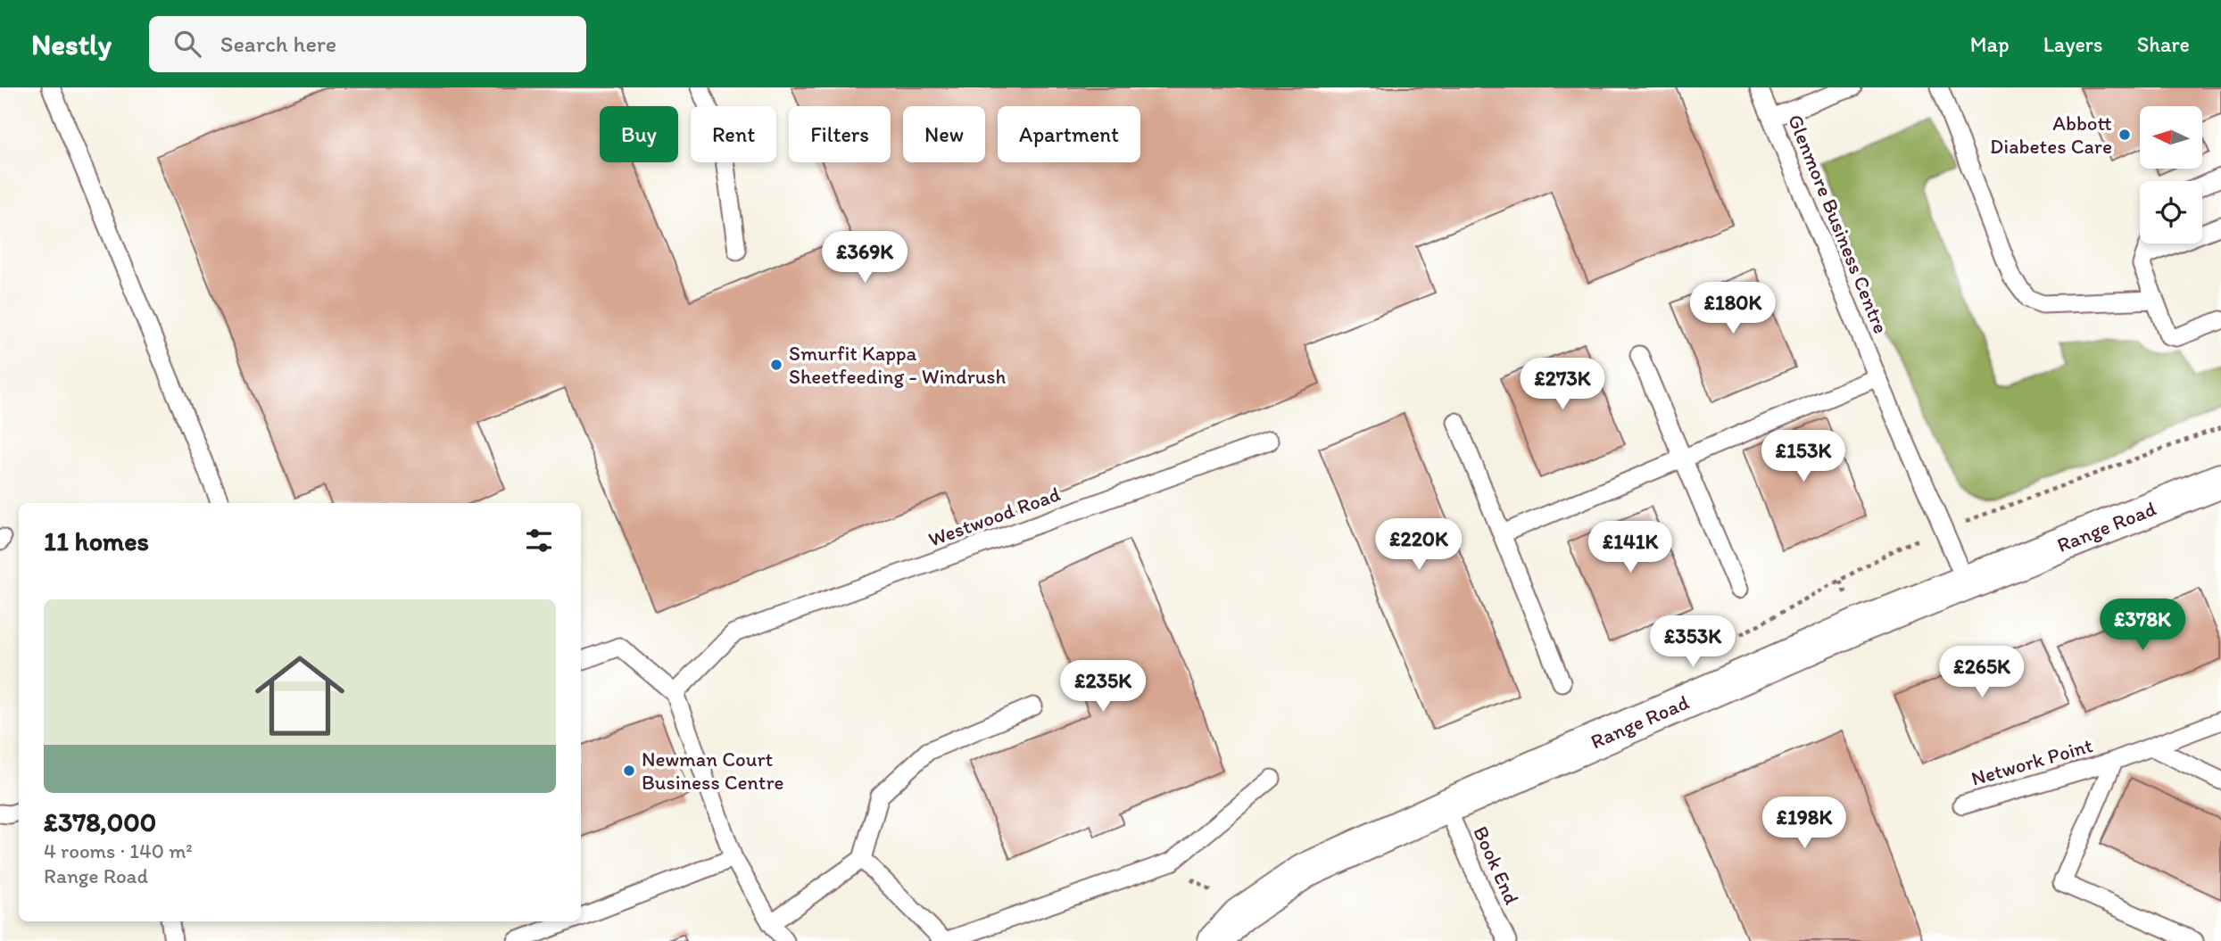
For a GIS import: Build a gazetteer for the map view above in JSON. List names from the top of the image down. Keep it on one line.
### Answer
{"streets":{"street":["Range Road"],"lane":["Glenmore Business Centre","Westwood Road","Network Point","Book End"]},"crossings":[["Glenmore Business Centre","Range Road"],["Range Road","Book End"]],"places":["Abbott Diabetes Care","Smurfit Kappa Sheetfeeding - Windrush","Newman Court Business Centre"],"north":"left","page":{"header":"Nestly","search":"Search here","nav":["Map","Layers","Share"],"chip":["Buy","Rent","Filters","New","Apartment"],"price":["£369K","£180K","£273K","£153K","£220K","£141K","£378K","£353K","£265K","£235K","£198K"],"heading":"11 homes","list":[{"name":"£378,000","note":"4 rooms · 140 m² · Range Road"}]}}
